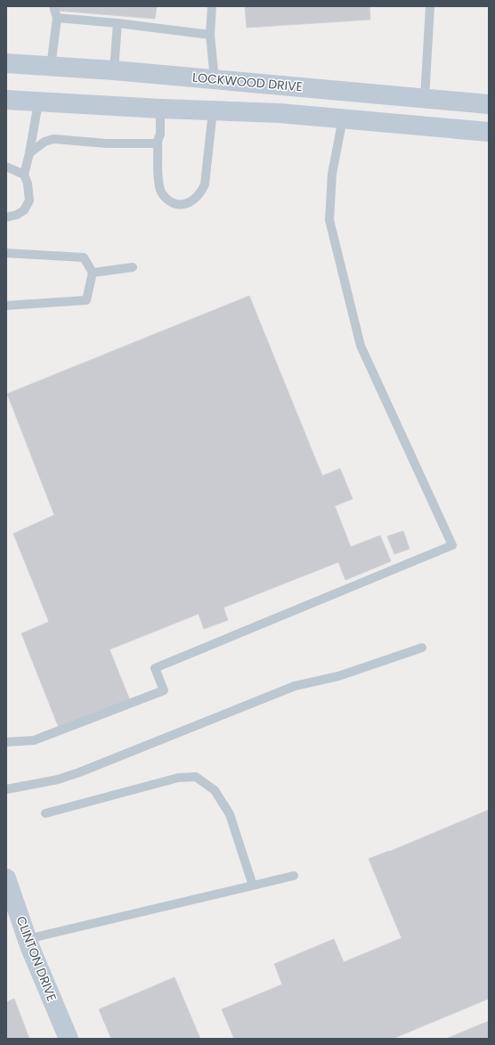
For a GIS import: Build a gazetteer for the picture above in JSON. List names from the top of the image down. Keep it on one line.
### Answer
{"streets":{"main road":["LOCKWOOD DRIVE","CLINTON DRIVE"]}}
